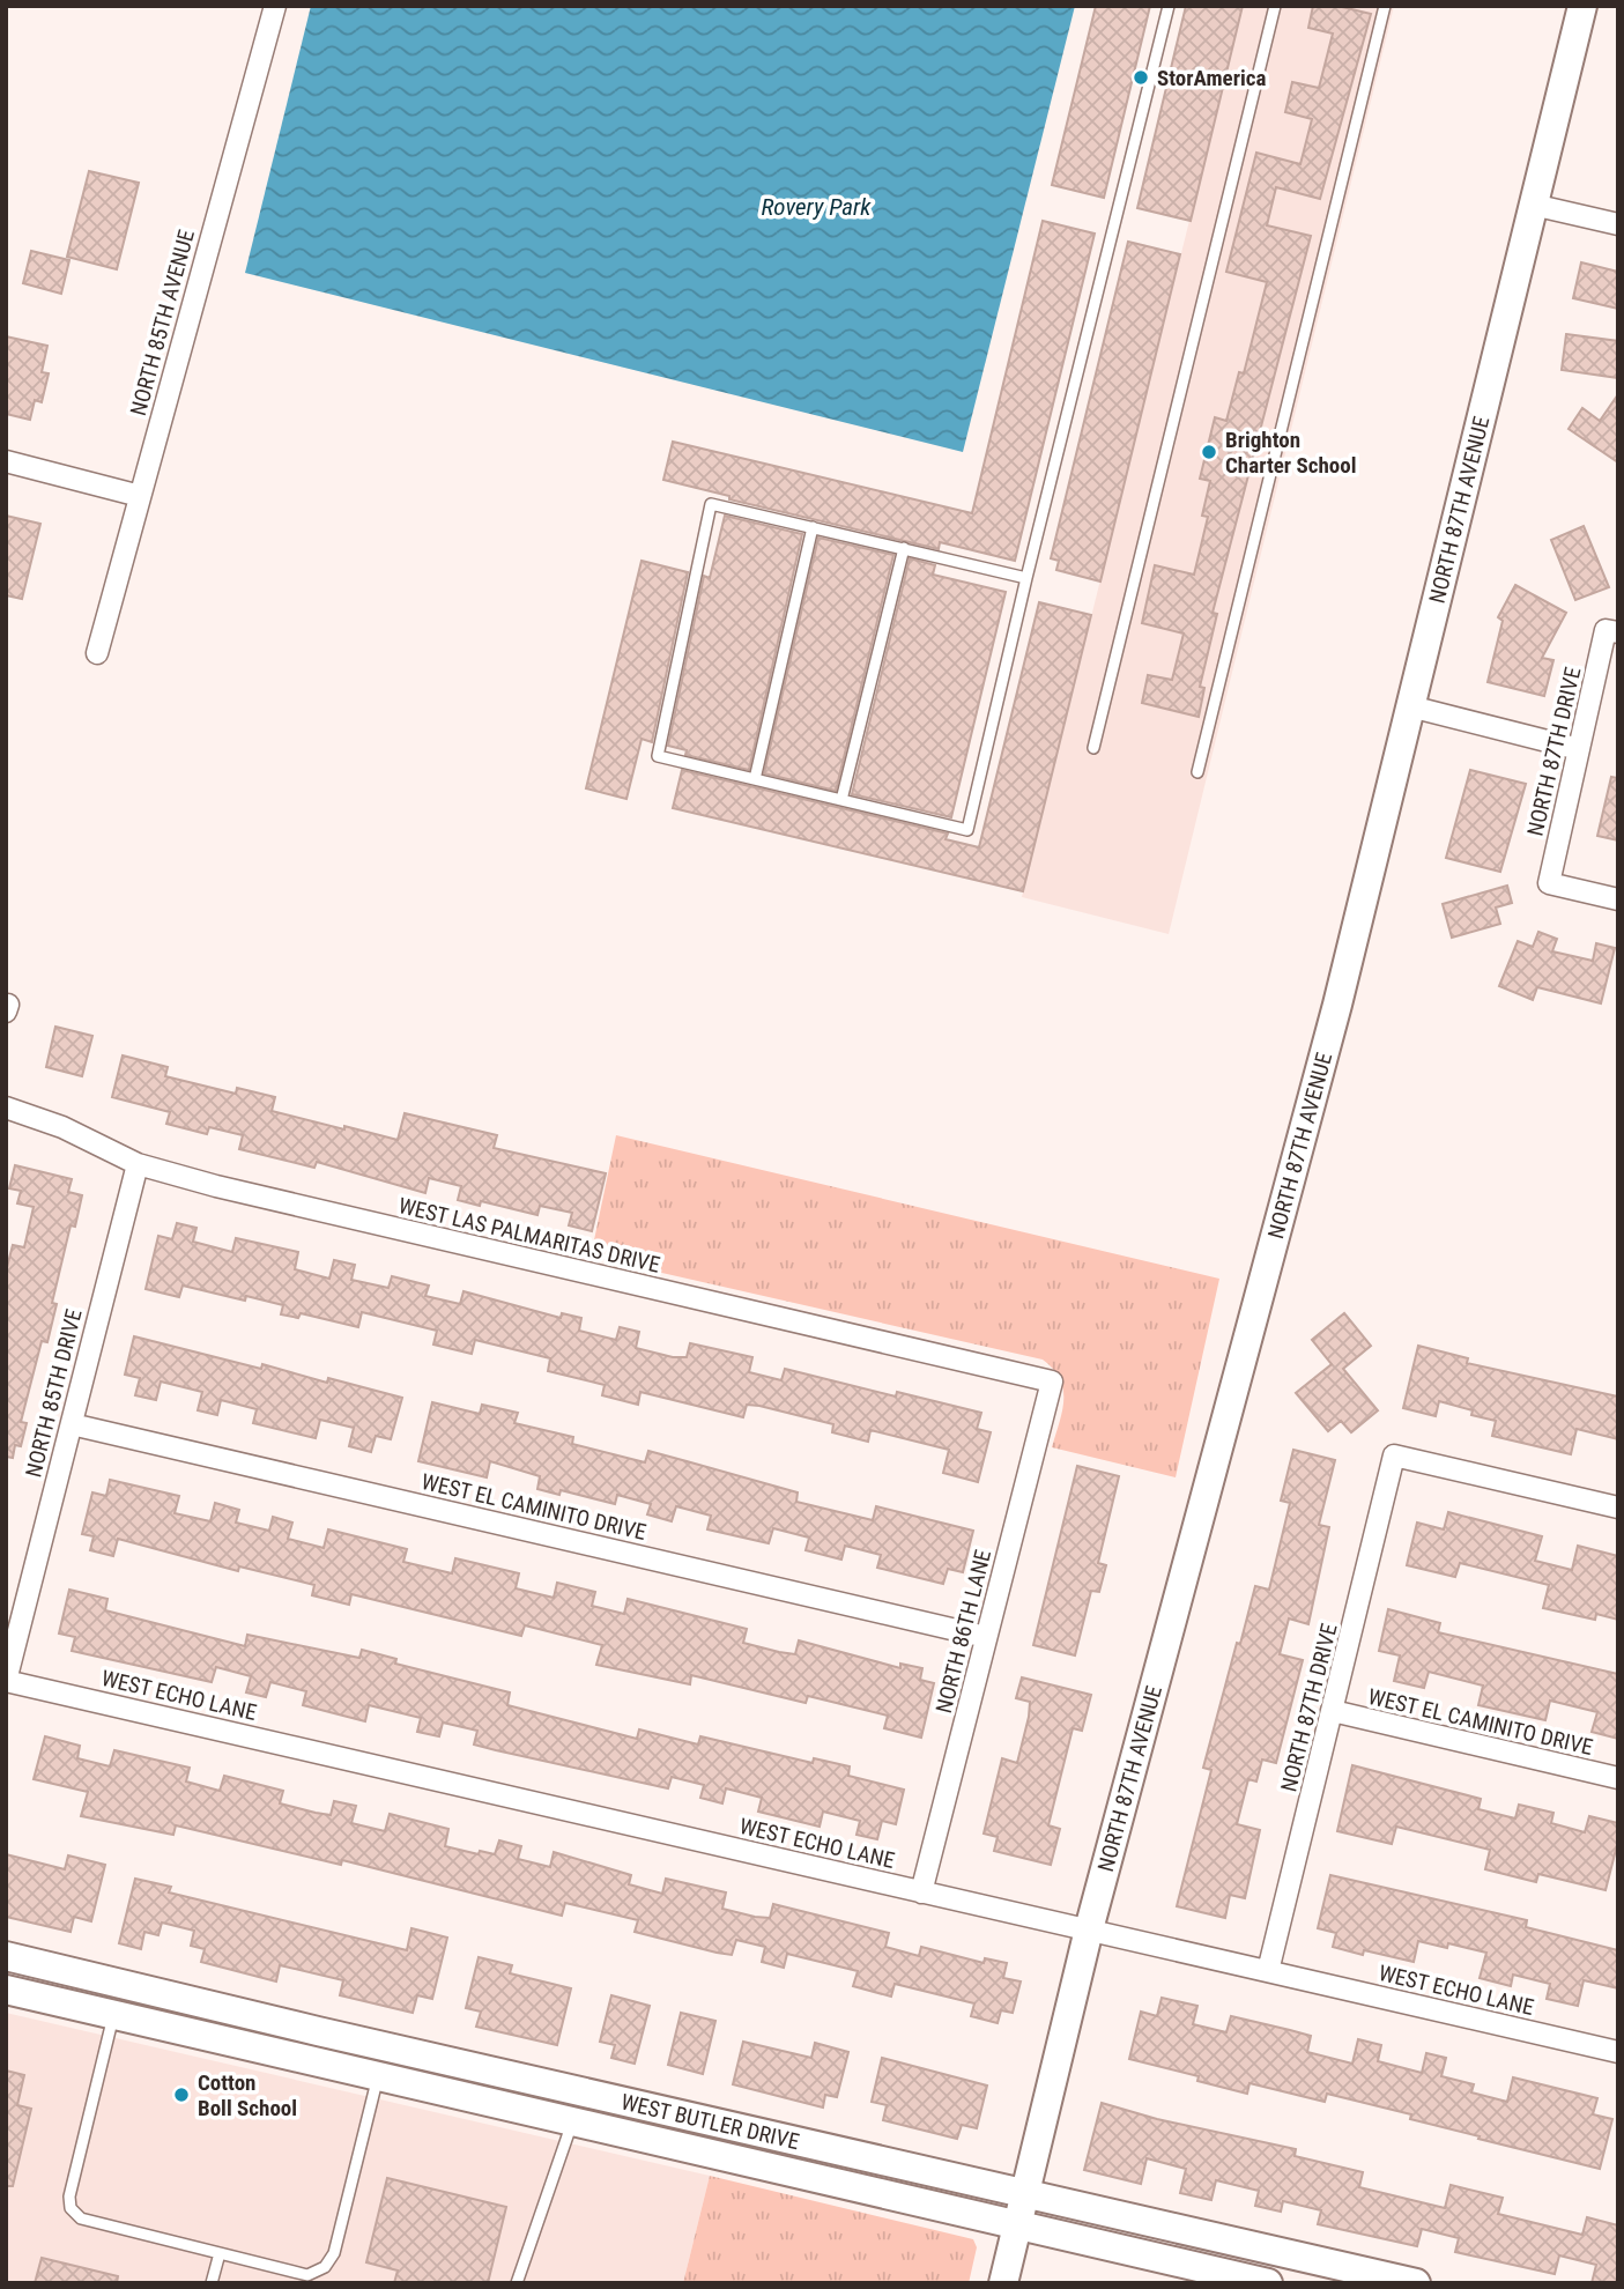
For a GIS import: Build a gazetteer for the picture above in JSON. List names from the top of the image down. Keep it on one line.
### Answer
{"streets":{"street":["NORTH 85TH AVENUE","NORTH 87TH AVENUE","NORTH 87TH DRIVE","WEST LAS PALMARITAS DRIVE","NORTH 85TH DRIVE","WEST EL CAMINITO DRIVE","NORTH 86TH LANE","WEST ECHO LANE","WEST BUTLER DRIVE"]},"crossings":[["NORTH 87TH AVENUE","WEST ECHO LANE"],["NORTH 87TH AVENUE","WEST BUTLER DRIVE"],["NORTH 87TH DRIVE","WEST EL CAMINITO DRIVE"],["NORTH 87TH DRIVE","WEST ECHO LANE"],["WEST LAS PALMARITAS DRIVE","NORTH 85TH DRIVE"],["WEST LAS PALMARITAS DRIVE","NORTH 86TH LANE"],["NORTH 85TH DRIVE","WEST EL CAMINITO DRIVE"],["NORTH 85TH DRIVE","WEST ECHO LANE"],["WEST EL CAMINITO DRIVE","NORTH 86TH LANE"],["NORTH 86TH LANE","WEST ECHO LANE"]],"water":["Rovery Park"],"places":["StorAmerica","Brighton Charter School","Cotton Boll School"]}
